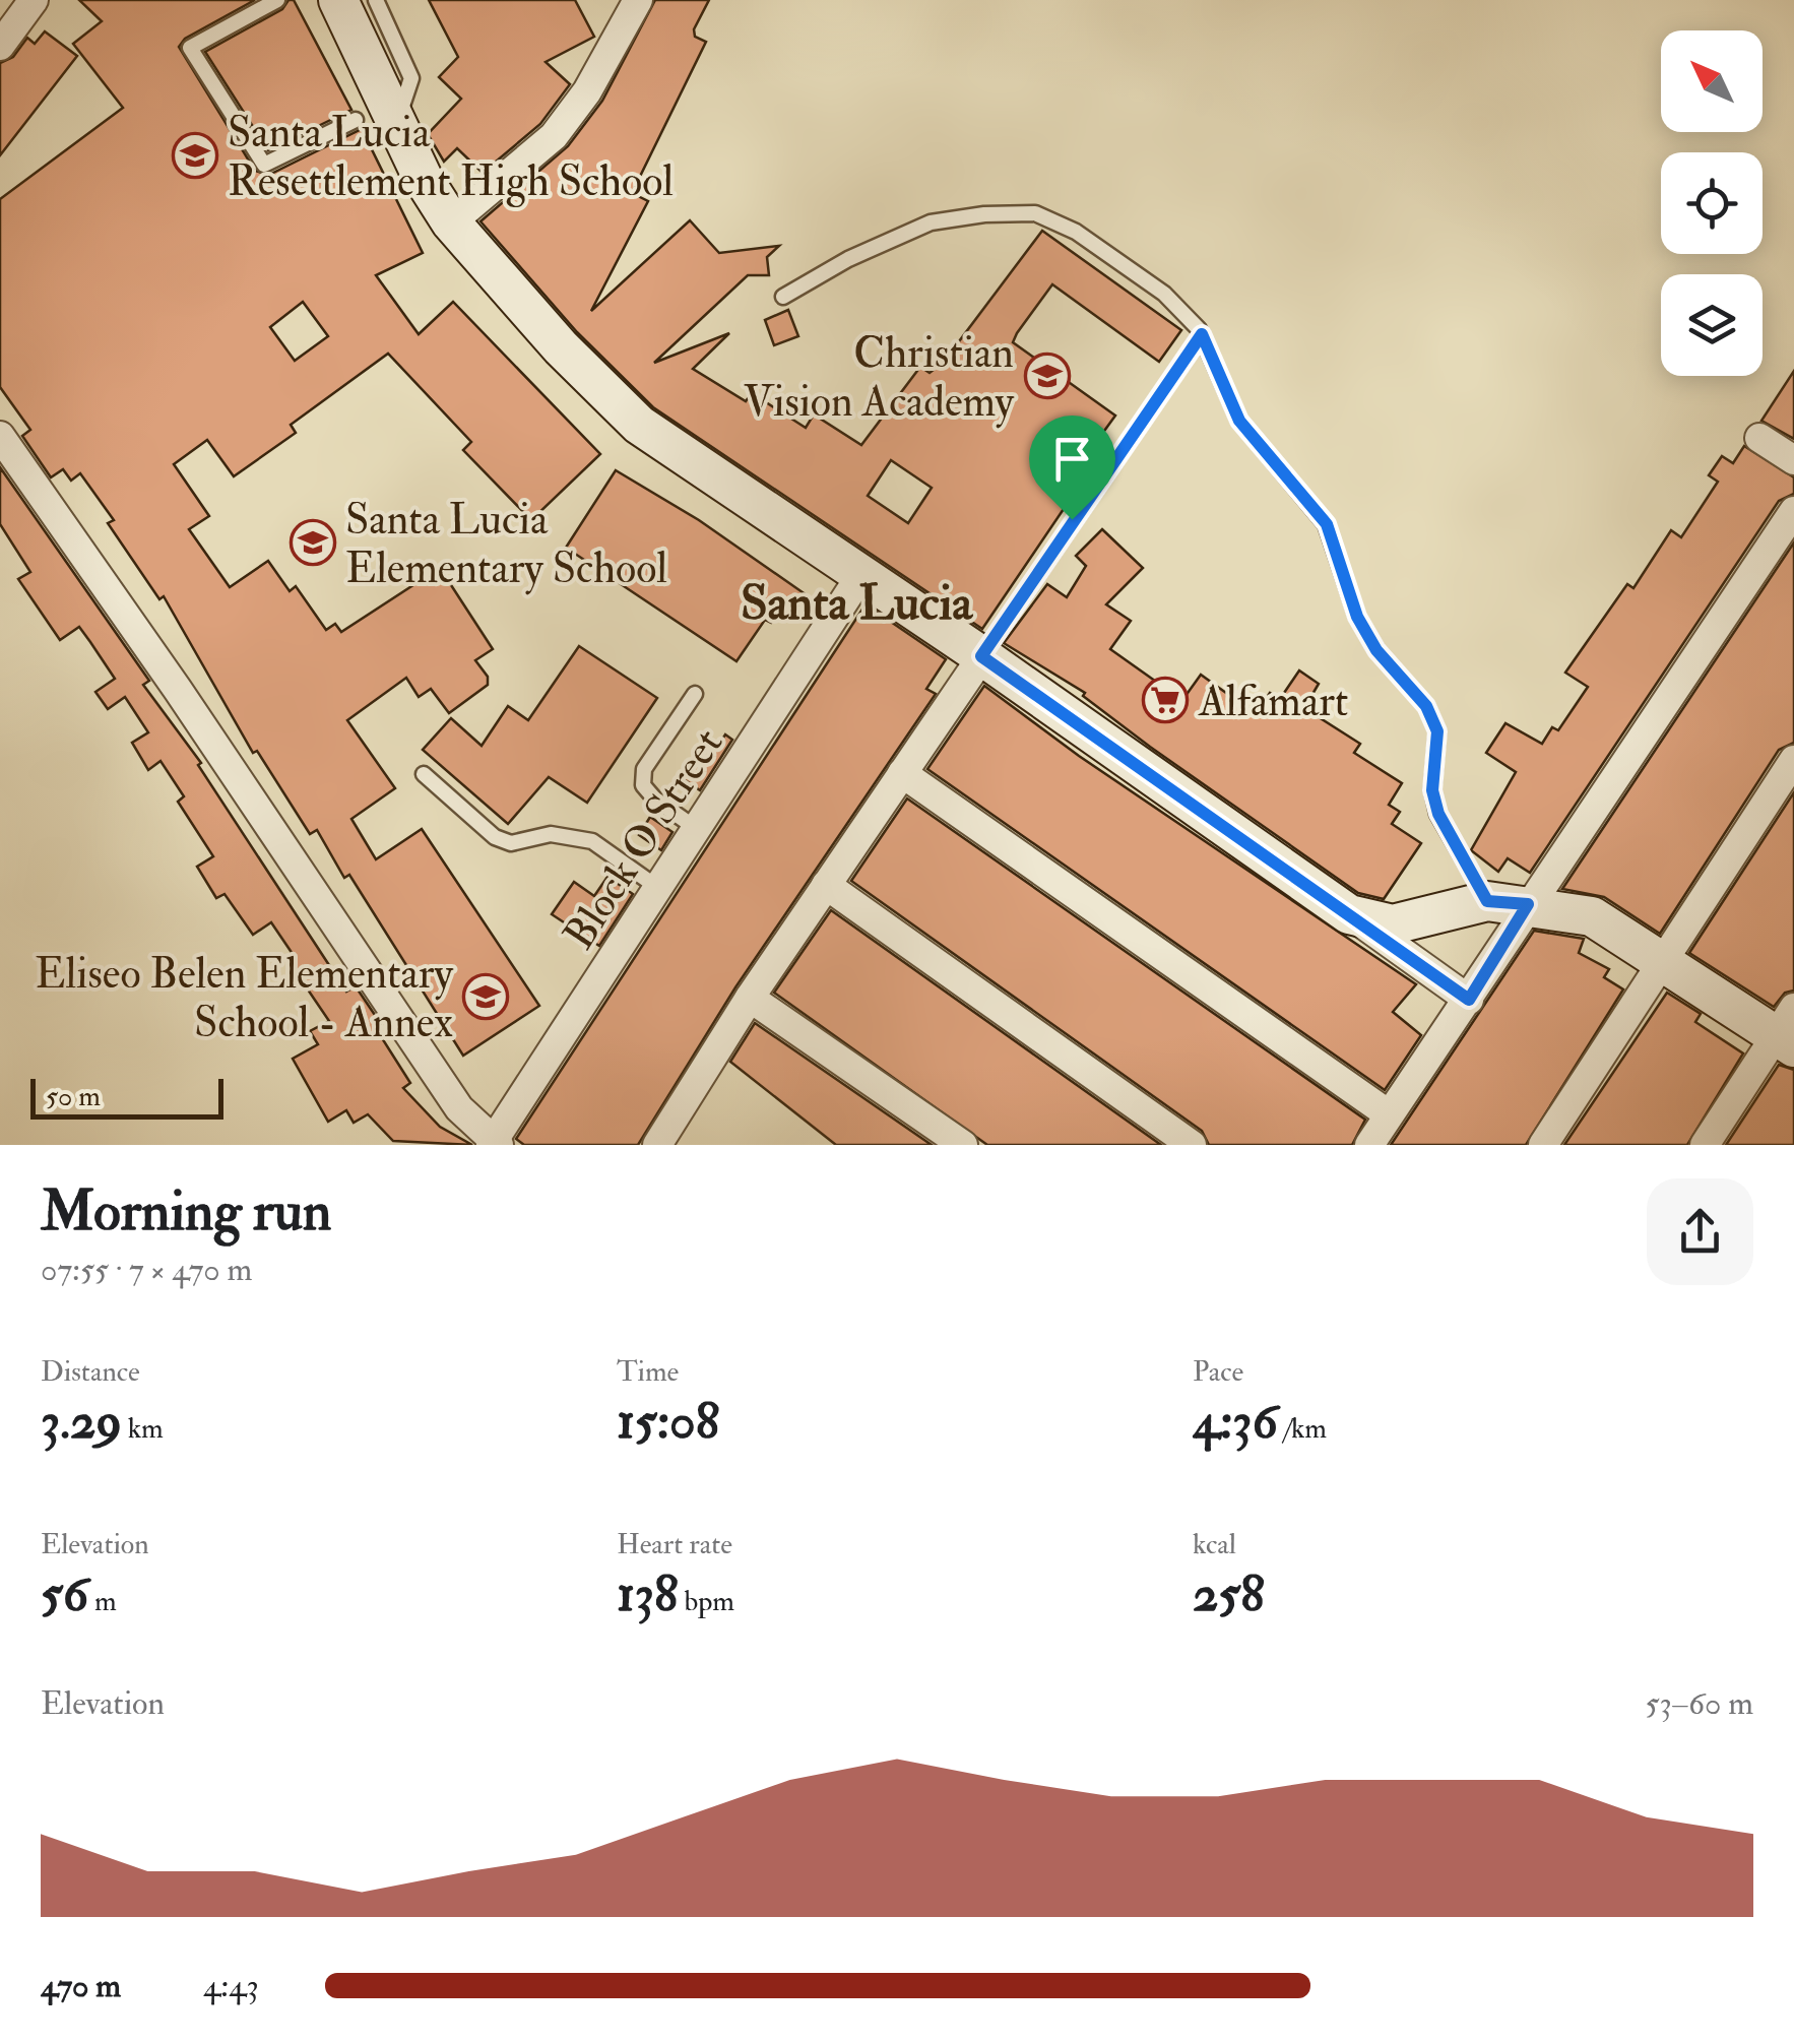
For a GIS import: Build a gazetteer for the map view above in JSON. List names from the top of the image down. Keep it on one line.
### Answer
{"streets":{"street":["Block O Street"]},"districts":["Santa Lucia"],"places":{"school or university":["Santa Lucia Resettlement High School","Christian Vision Academy","Santa Lucia Elementary School","Eliseo Belen Elementary School - Annex"],"supermarket":["Alfamart"]},"scale_bar":"50 m","north":"top left","page":{"scale":"50 m","heading":["Morning run","07:55 · 7 × 470 m"],"stats":[["Distance","3.29 km"],["Time","15:08"],["Pace","4:36 /km"],["Elevation","56 m"],["Heart rate","138 bpm"],["kcal","258"]],"chart":["Elevation","53–60 m"],"list":[{"name":"470 m","note":"4:43"}]}}
